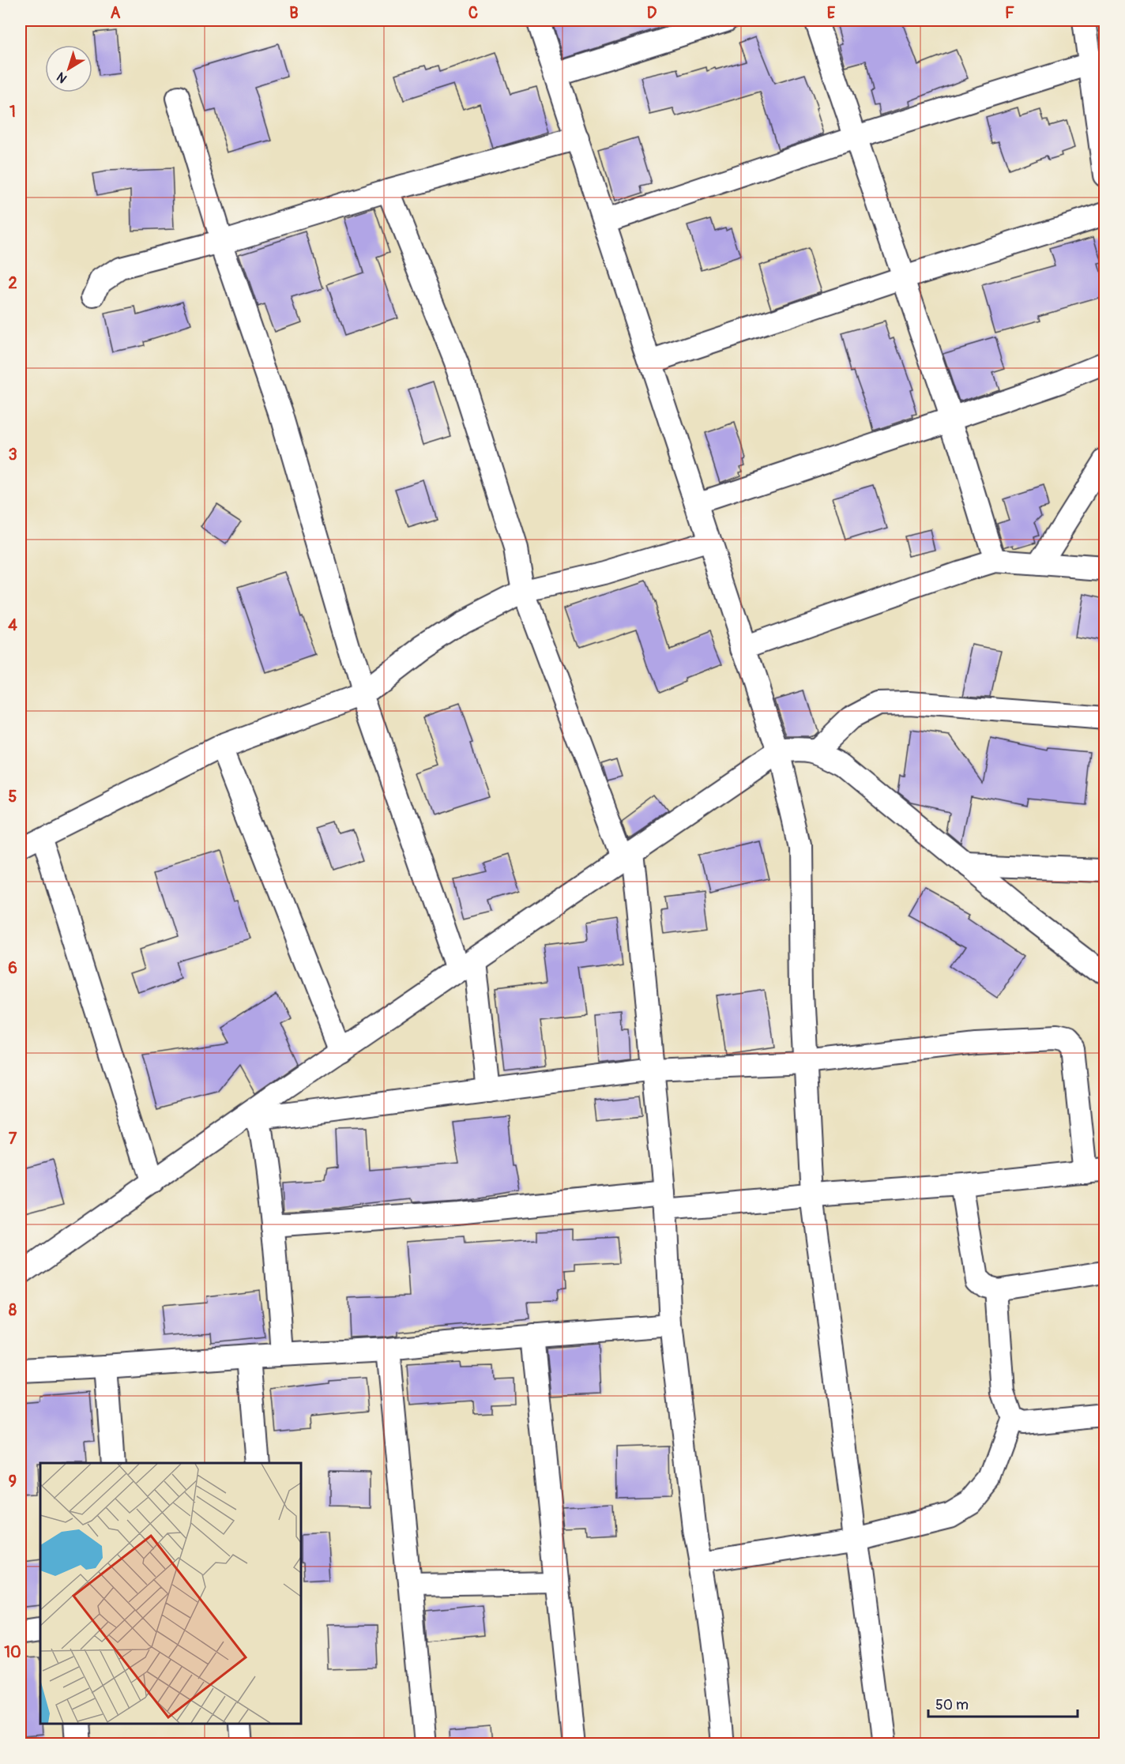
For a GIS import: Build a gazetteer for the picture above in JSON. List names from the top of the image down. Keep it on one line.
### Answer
{"scale_bar":"50 m","north":"bottom left","grid":{"columns":["A","B","C","D","E","F"],"rows":["1","2","3","4","5","6","7","8","9","10"]}}
